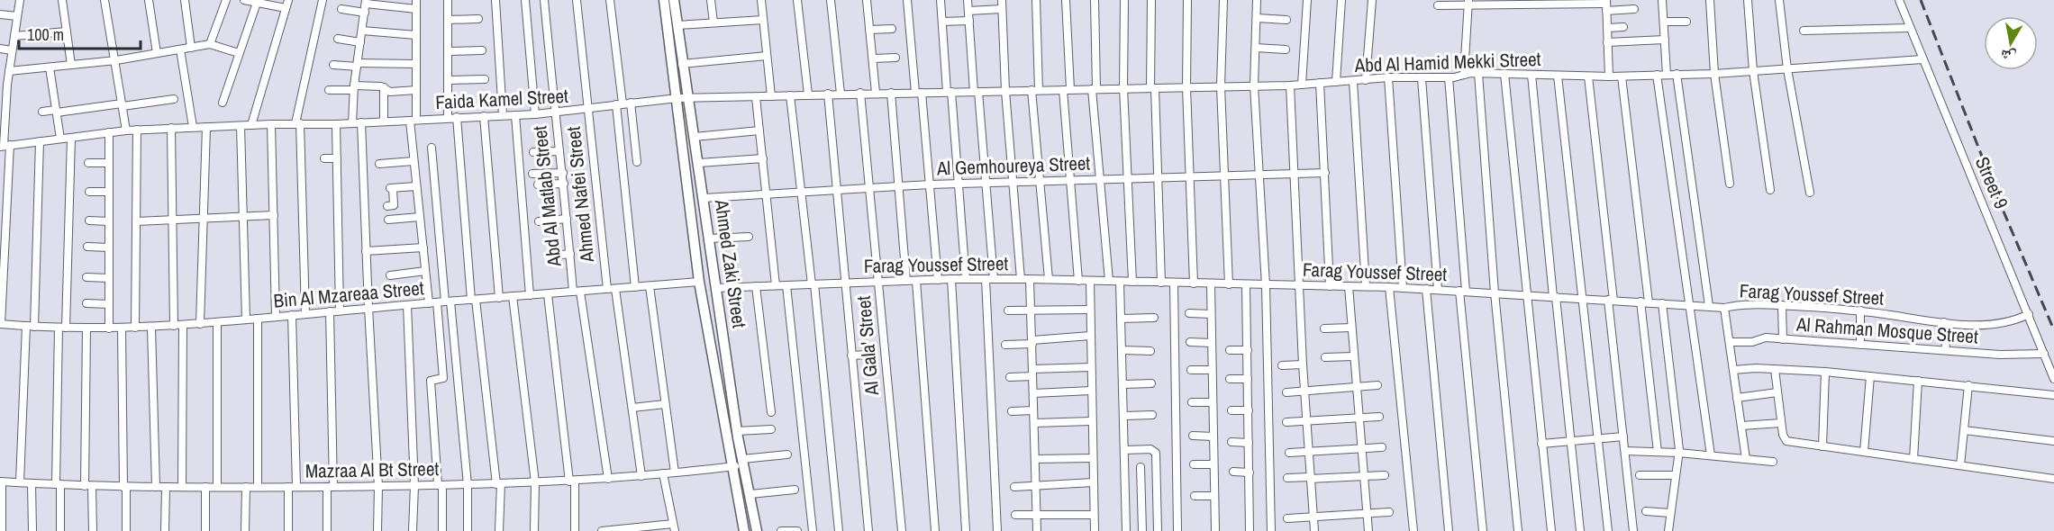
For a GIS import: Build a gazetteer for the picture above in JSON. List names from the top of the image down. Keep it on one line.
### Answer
{"streets":{"street":["Abd Al Hamid Mekki Street","Faida Kamel Street","Al Gemhoureya Street","Street 9","Ahmed Nafei Street","Abd Al Matlab Street","Ahmed Zaki Street","Farag Youssef Street","Bin Al Mzareaa Street","Al Rahman Mosque Street","Al Gala' Street","Mazraa Al Bt Street"]},"crossings":[["Abd Al Hamid Mekki Street","Faida Kamel Street"],["Abd Al Hamid Mekki Street","Street 9"],["Faida Kamel Street","Ahmed Nafei Street"],["Faida Kamel Street","Abd Al Matlab Street"],["Faida Kamel Street","Ahmed Zaki Street"],["Faida Kamel Street","Al Gala' Street"],["Al Gemhoureya Street","Ahmed Zaki Street"],["Al Gemhoureya Street","Al Gala' Street"],["Street 9","Farag Youssef Street"],["Street 9","Al Rahman Mosque Street"],["Ahmed Nafei Street","Bin Al Mzareaa Street"],["Ahmed Nafei Street","Mazraa Al Bt Street"],["Abd Al Matlab Street","Bin Al Mzareaa Street"],["Abd Al Matlab Street","Mazraa Al Bt Street"],["Ahmed Zaki Street","Farag Youssef Street"],["Ahmed Zaki Street","Bin Al Mzareaa Street"],["Ahmed Zaki Street","Mazraa Al Bt Street"],["Farag Youssef Street","Al Gala' Street"]],"scale_bar":"100 m","north":"bottom"}
